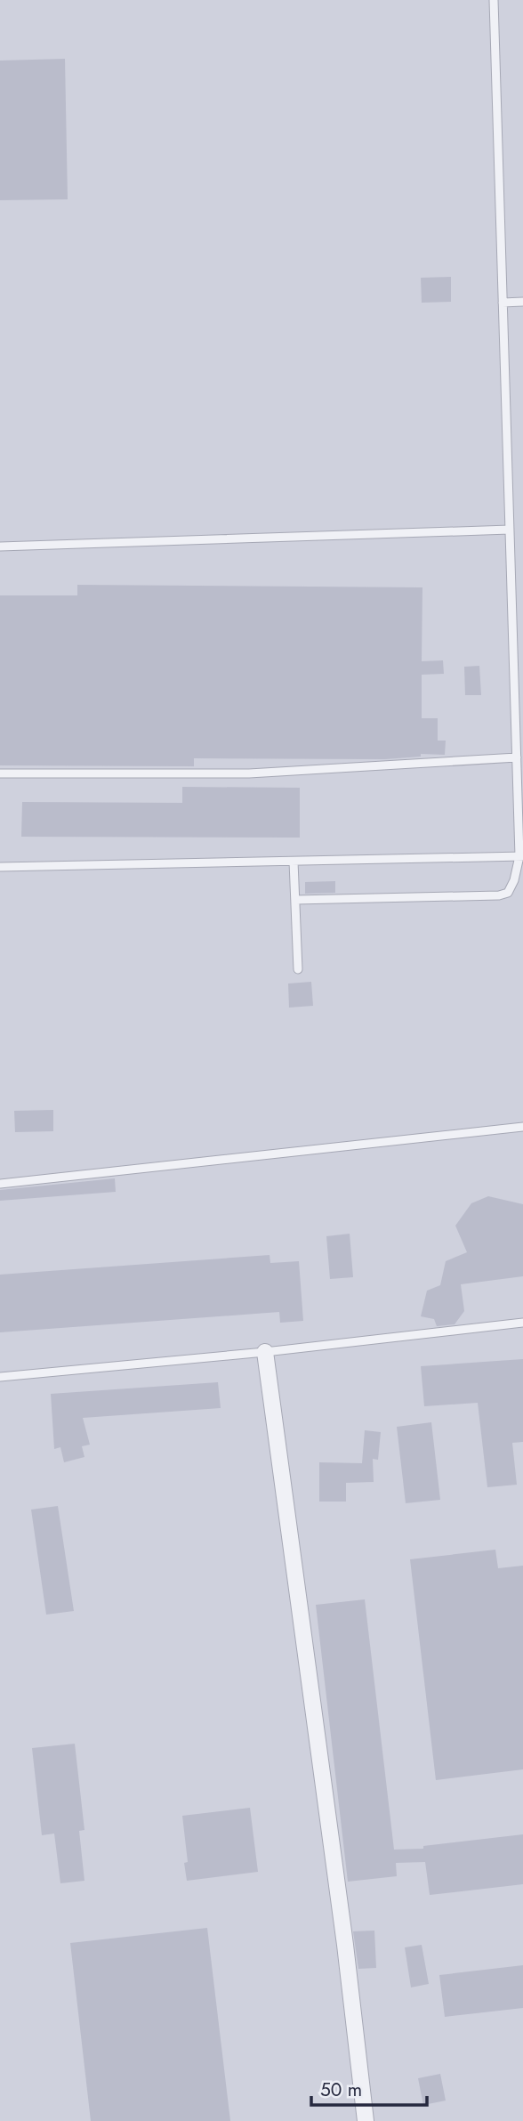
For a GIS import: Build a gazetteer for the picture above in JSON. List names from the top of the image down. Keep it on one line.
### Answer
{"scale_bar":"50 m"}
